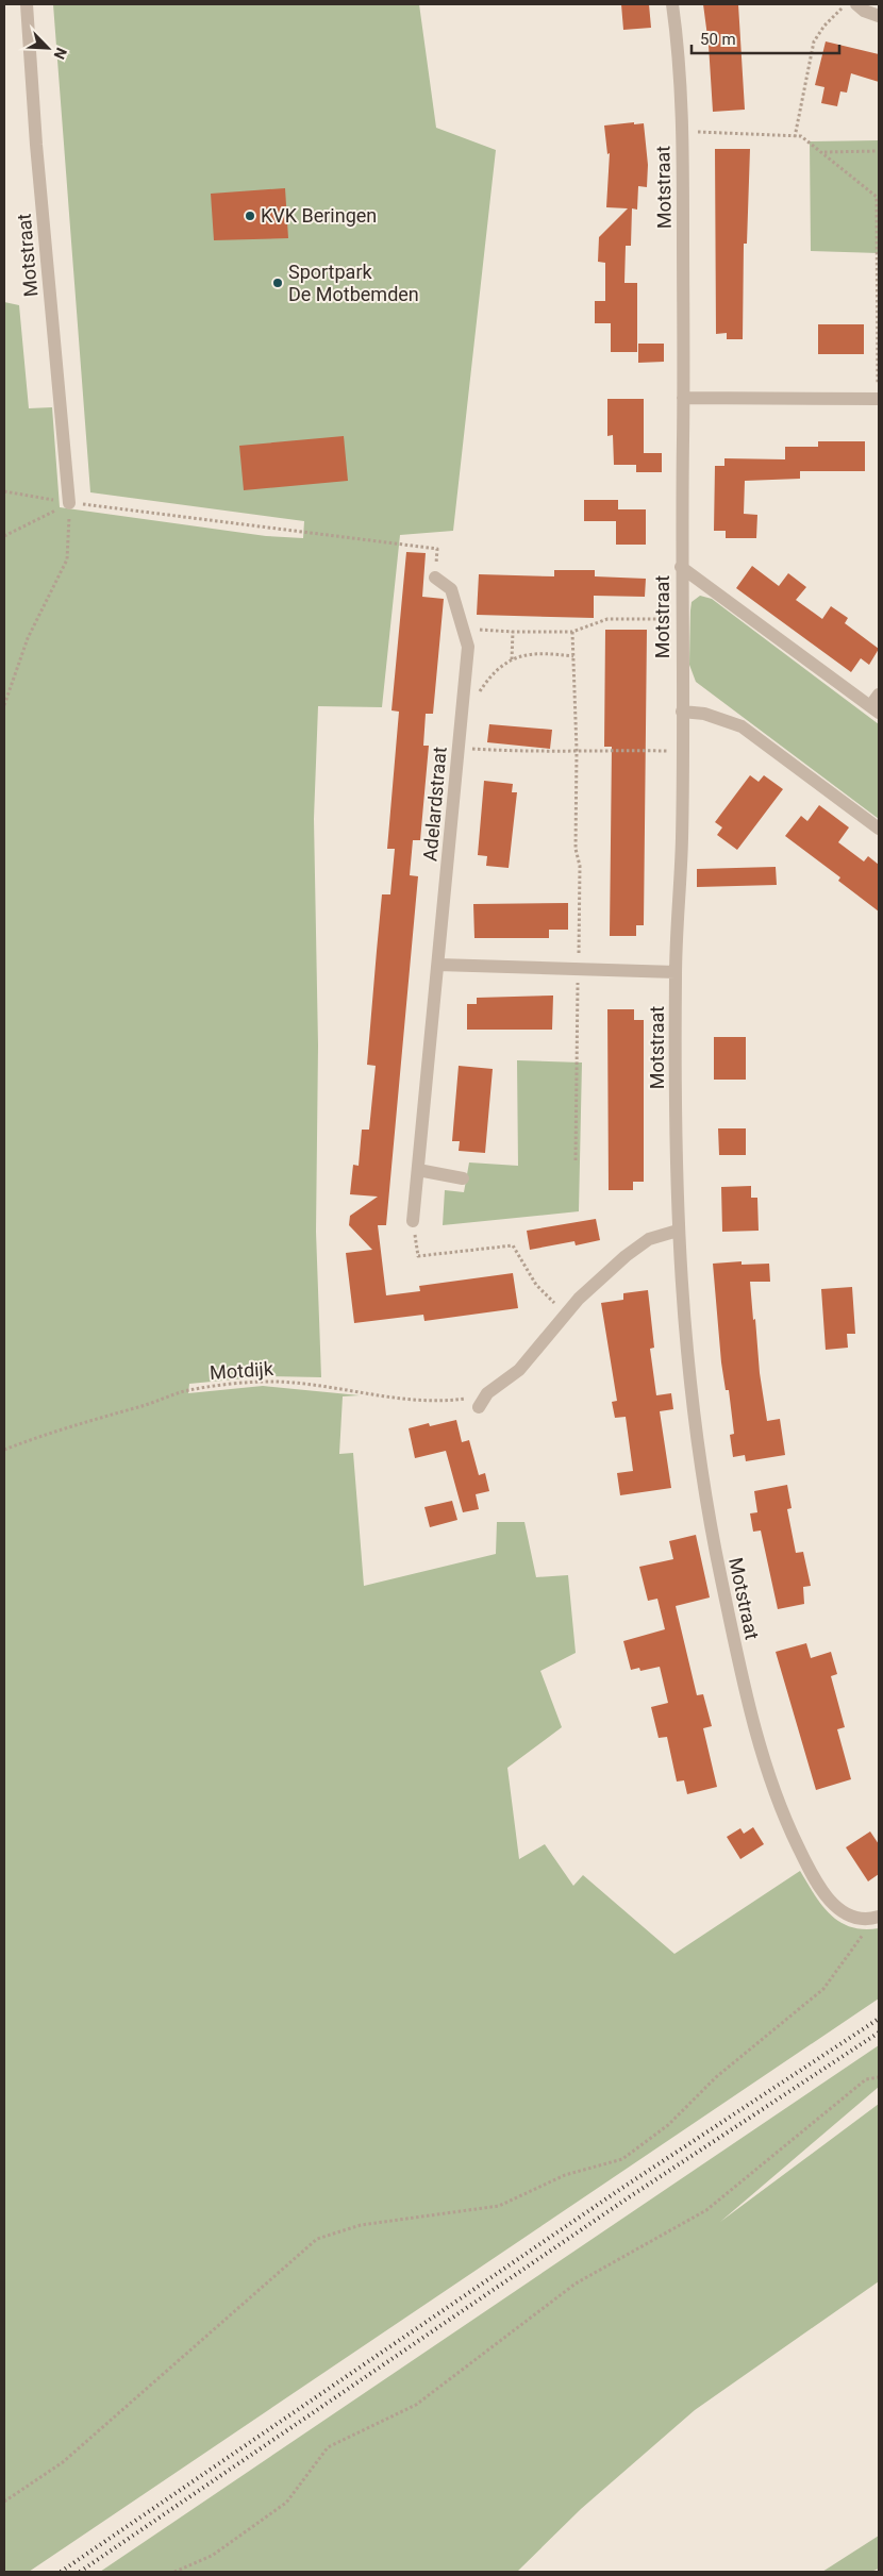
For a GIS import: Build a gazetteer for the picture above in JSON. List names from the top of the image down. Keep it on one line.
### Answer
{"streets":{"street":["Motstraat","Adelardstraat"],"path":["Motdijk"]},"places":["KVK Beringen","Sportpark De Motbemden"],"scale_bar":"50 m","north":"bottom right"}
